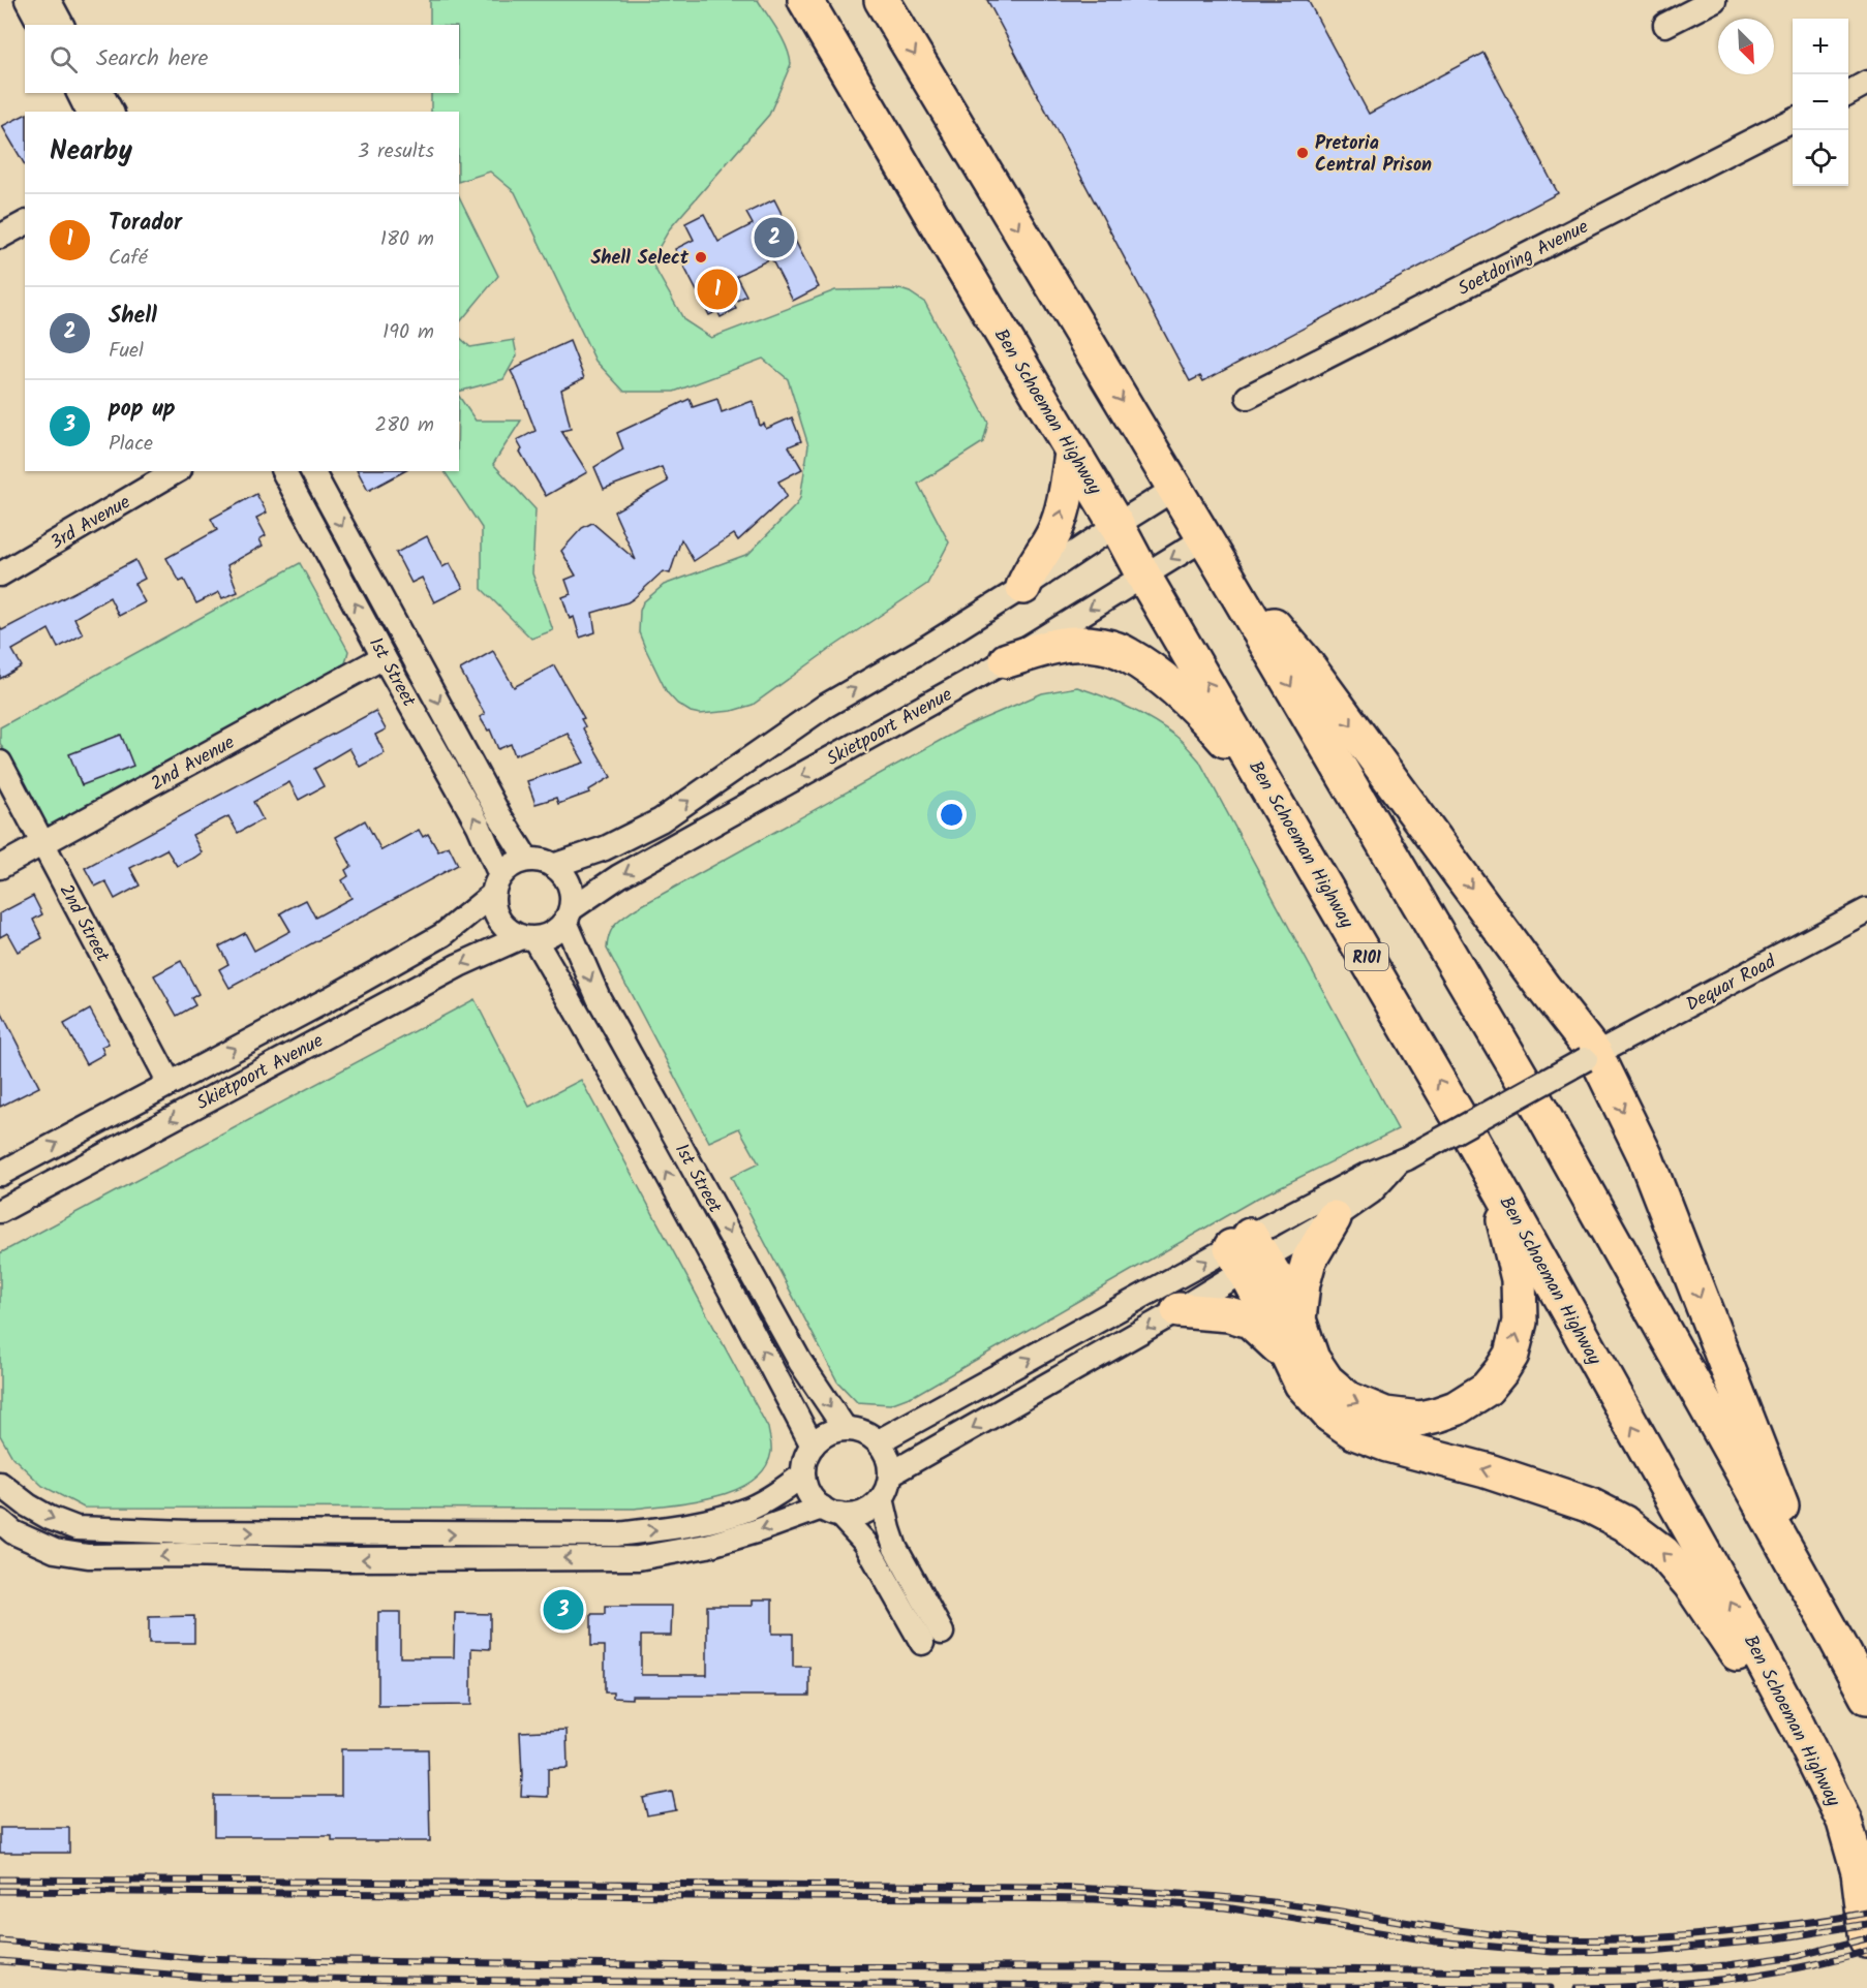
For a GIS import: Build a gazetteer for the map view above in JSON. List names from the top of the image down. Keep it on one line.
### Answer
{"streets":{"main road":["Ben Schoeman Highway","R101"],"street":["Soetdoring Avenue","3rd Avenue","1st Street","Skietpoort Avenue","2nd Avenue","2nd Street","Dequar Road"]},"crossings":[["Ben Schoeman Highway","Skietpoort Avenue"],["1st Street","Skietpoort Avenue"],["1st Street","2nd Avenue"],["Skietpoort Avenue","2nd Street"],["2nd Avenue","2nd Street"]],"places":["Pretoria Central Prison","Shell Select"],"north":"bottom right","page":{"map_buttons":["+","−"],"search":"Search here","heading":["Nearby","3 results"],"list":[{"mark":"1","name":"Torador","note":"Café","value":"180 m"},{"mark":"2","name":"Shell","note":"Fuel","value":"190 m"},{"mark":"3","name":"pop up","note":"Place","value":"280 m"}],"pins":["2","1","3"]}}
